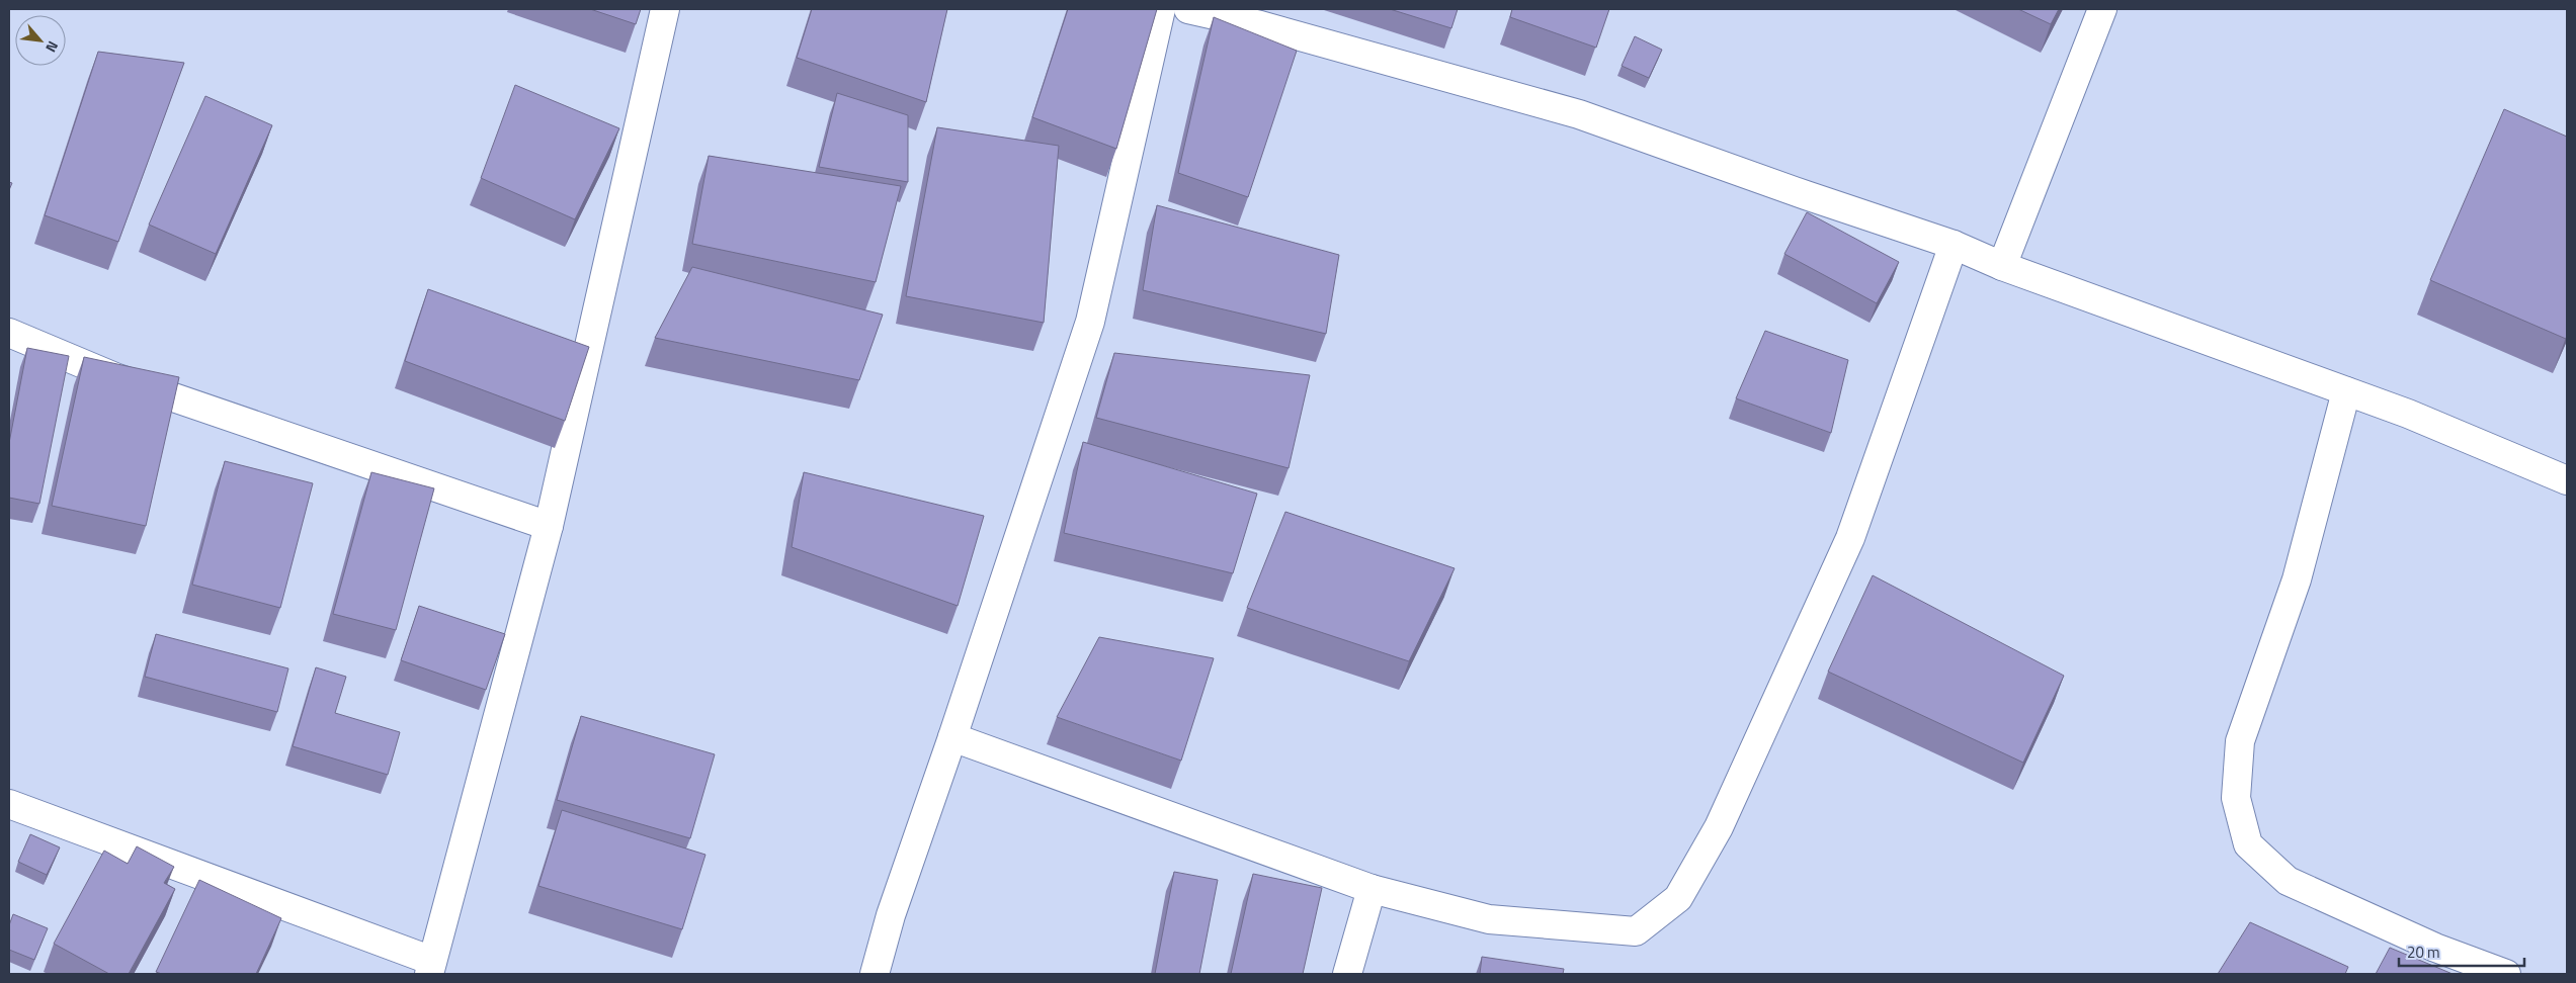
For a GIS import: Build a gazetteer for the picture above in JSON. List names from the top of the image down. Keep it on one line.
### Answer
{"scale_bar":"20 m","north":"bottom right"}
